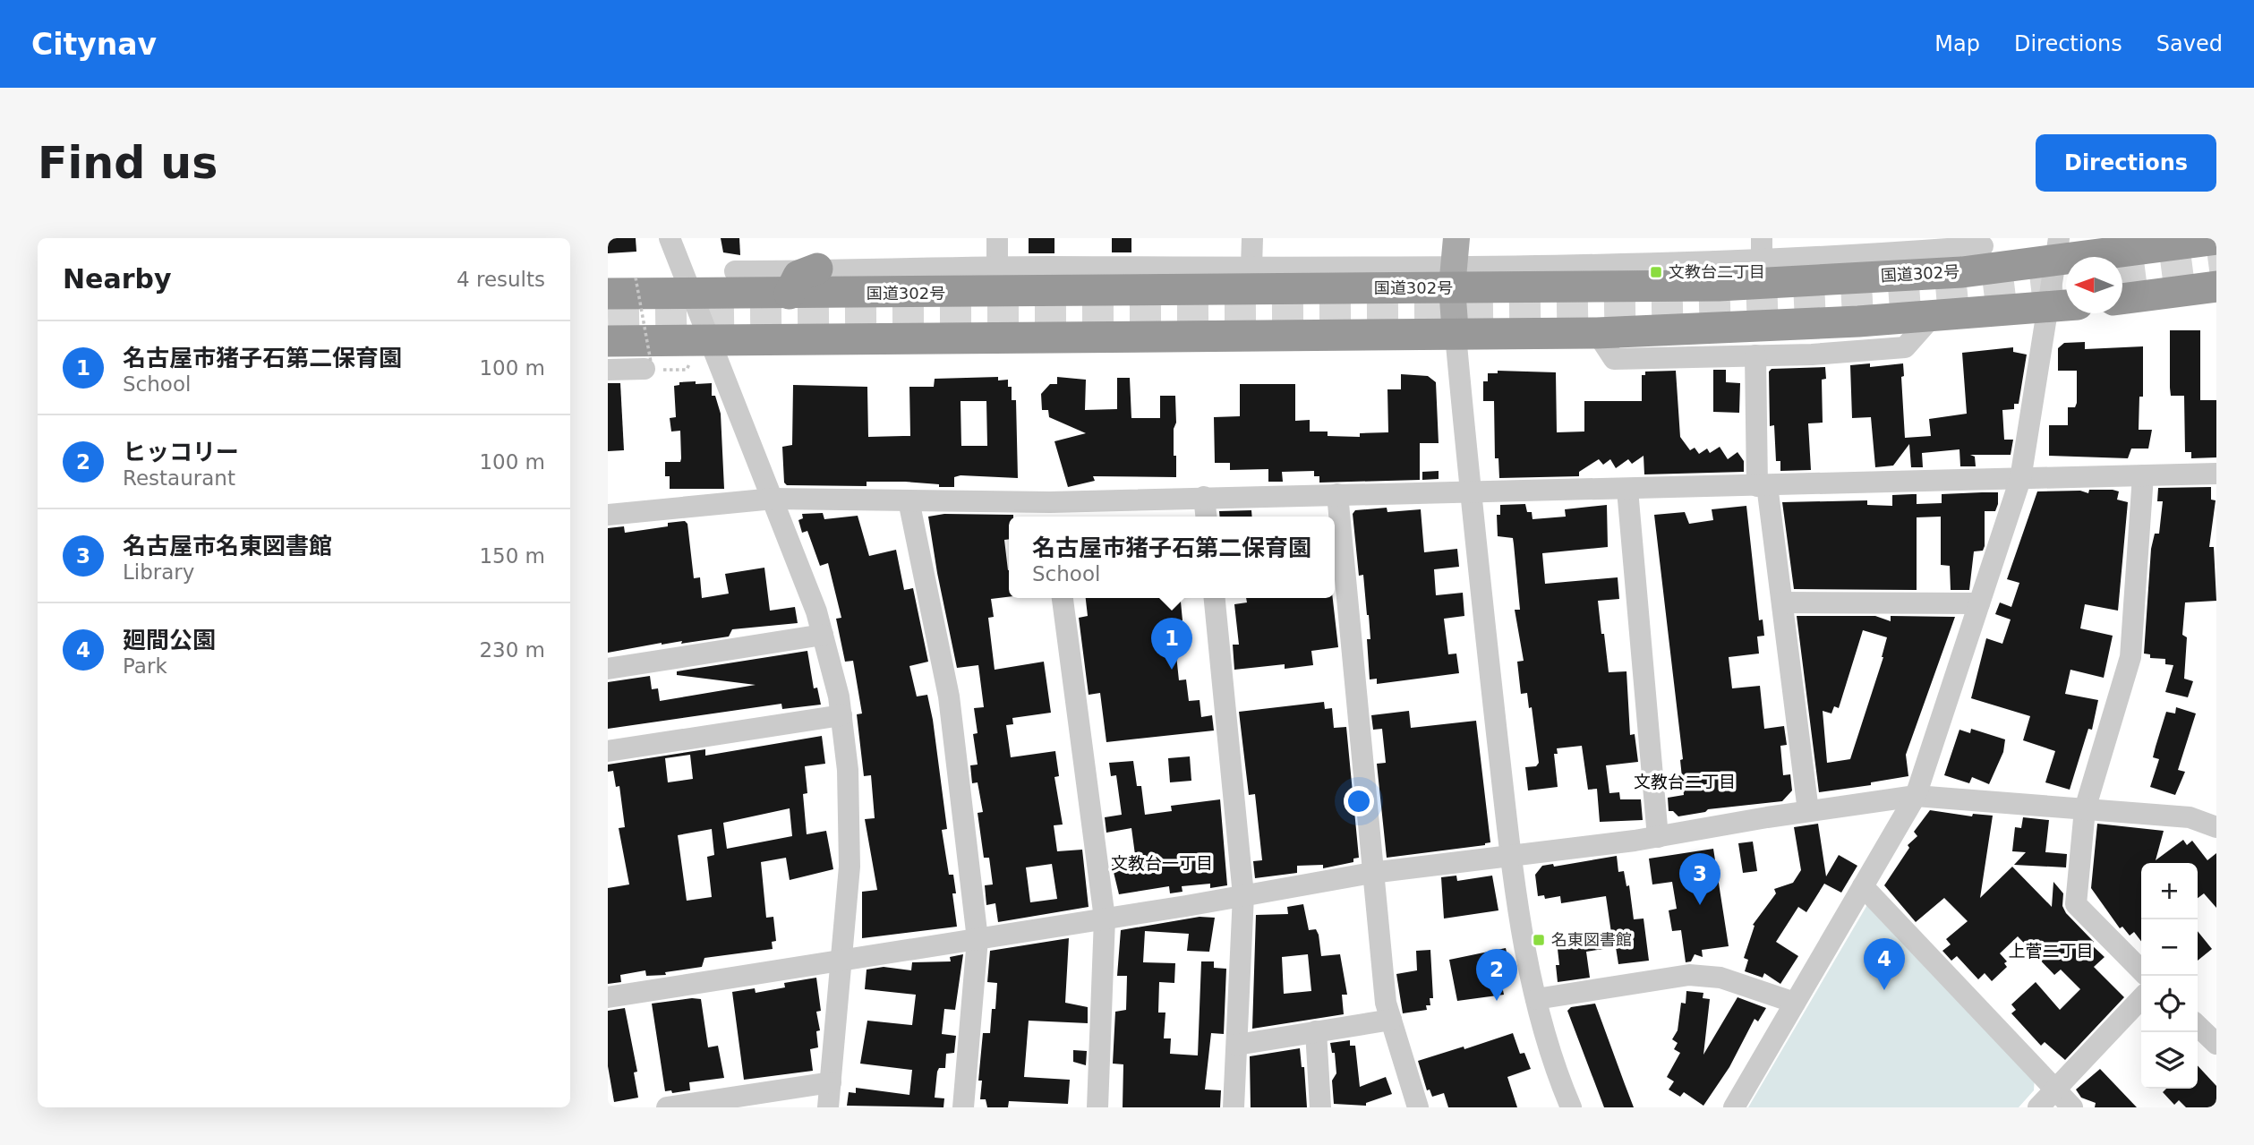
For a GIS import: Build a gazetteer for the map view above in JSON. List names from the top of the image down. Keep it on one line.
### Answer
{"streets":{"highway":["国道302号"]},"districts":["文教台二丁目","文教台一丁目","上菅二丁目"],"places":{"transit":["文教台二丁目","名東図書館"]},"north":"left","page":{"header":"Citynav","nav":["Map","Directions","Saved"],"buttons":"Directions","title":"Find us","heading":["Nearby","4 results"],"list":[{"mark":"1","name":"名古屋市猪子石第二保育園","note":"School","value":"100 m"},{"mark":"2","name":"ヒッコリー","note":"Restaurant","value":"100 m"},{"mark":"3","name":"名古屋市名東図書館","note":"Library","value":"150 m"},{"mark":"4","name":"廻間公園","note":"Park","value":"230 m"}],"popup":["名古屋市猪子石第二保育園","School"],"pins":["1","3","4","2"],"map_buttons":["+","−"]}}
